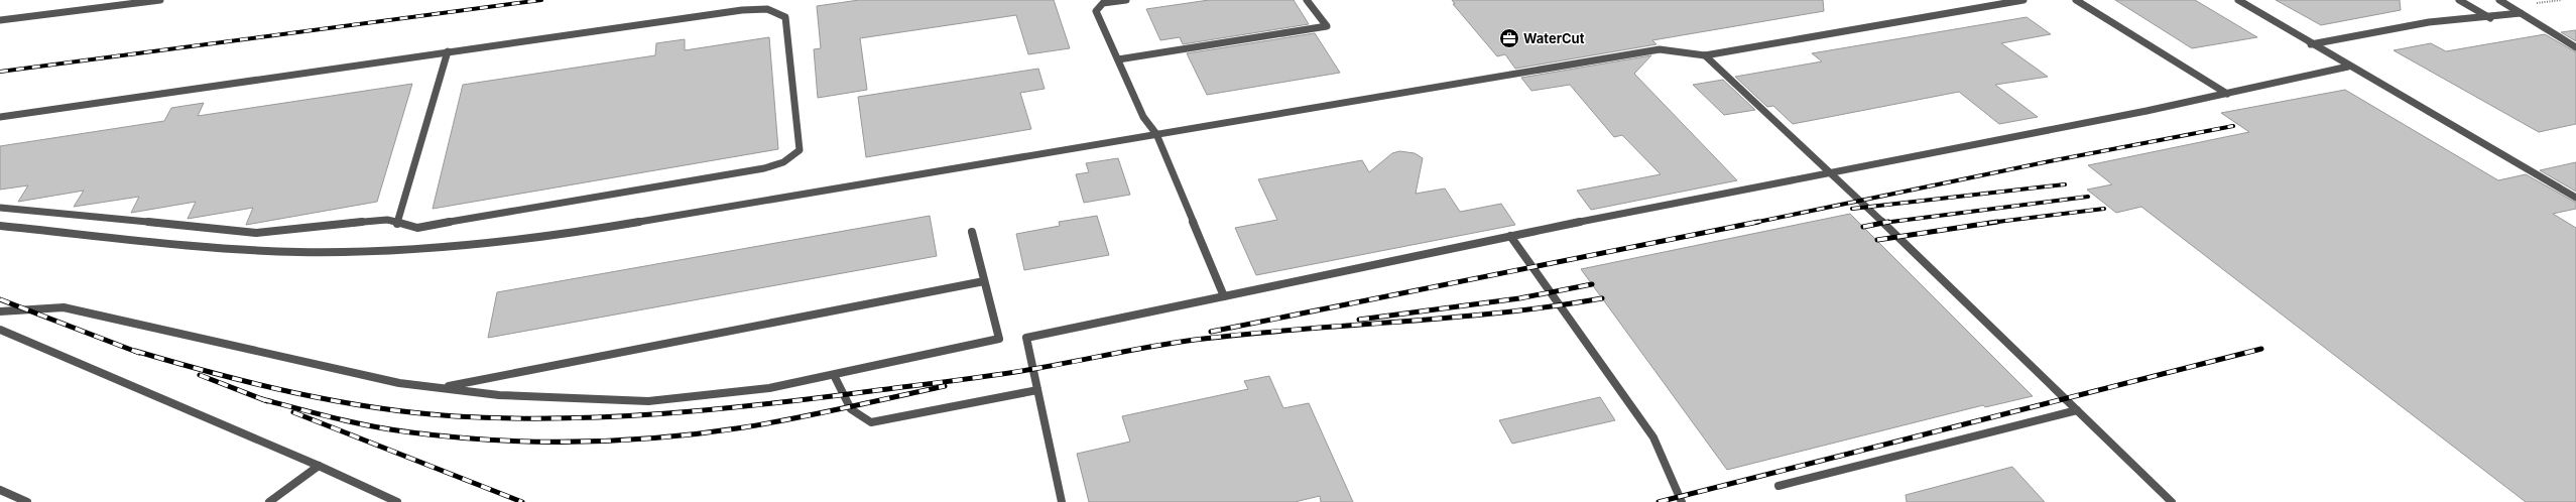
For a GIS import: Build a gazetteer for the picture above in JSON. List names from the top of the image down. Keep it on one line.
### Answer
{"places":{"office":["WaterCut"]}}
